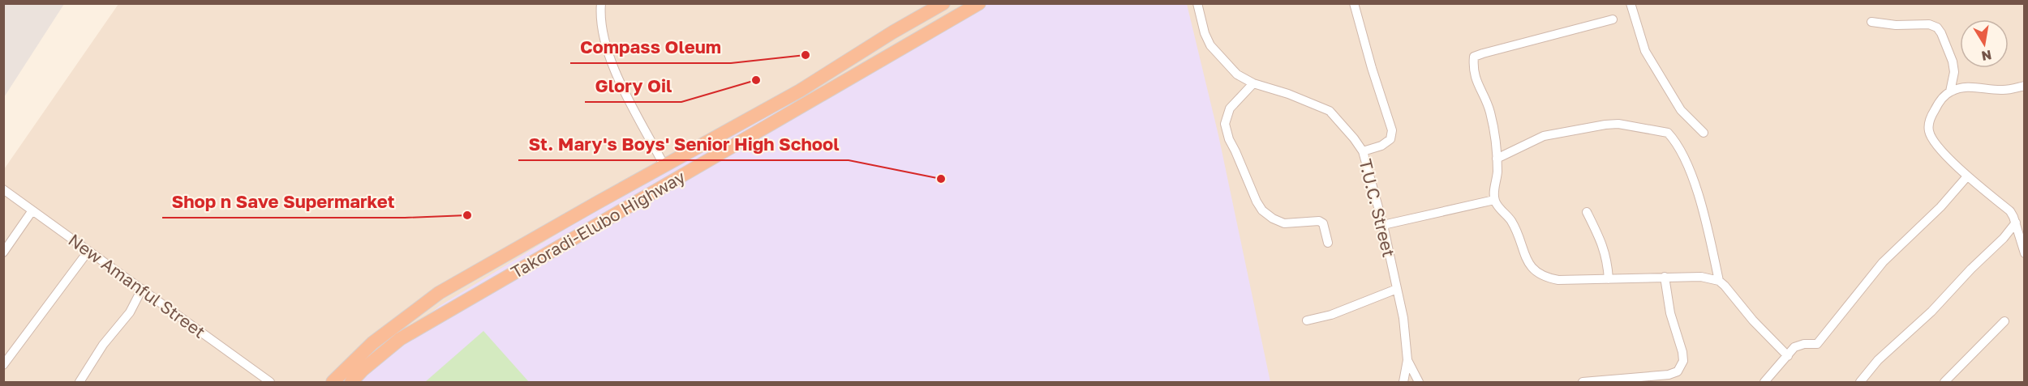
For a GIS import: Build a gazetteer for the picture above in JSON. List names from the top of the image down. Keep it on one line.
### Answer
{"streets":{"highway":["Takoradi-Elubo Highway"],"street":["T.U.C. Street","New Amanful Street"]},"places":["Compass Oleum","Glory Oil","St. Mary's Boys' Senior High School","Shop n Save Supermarket"],"north":"bottom"}
